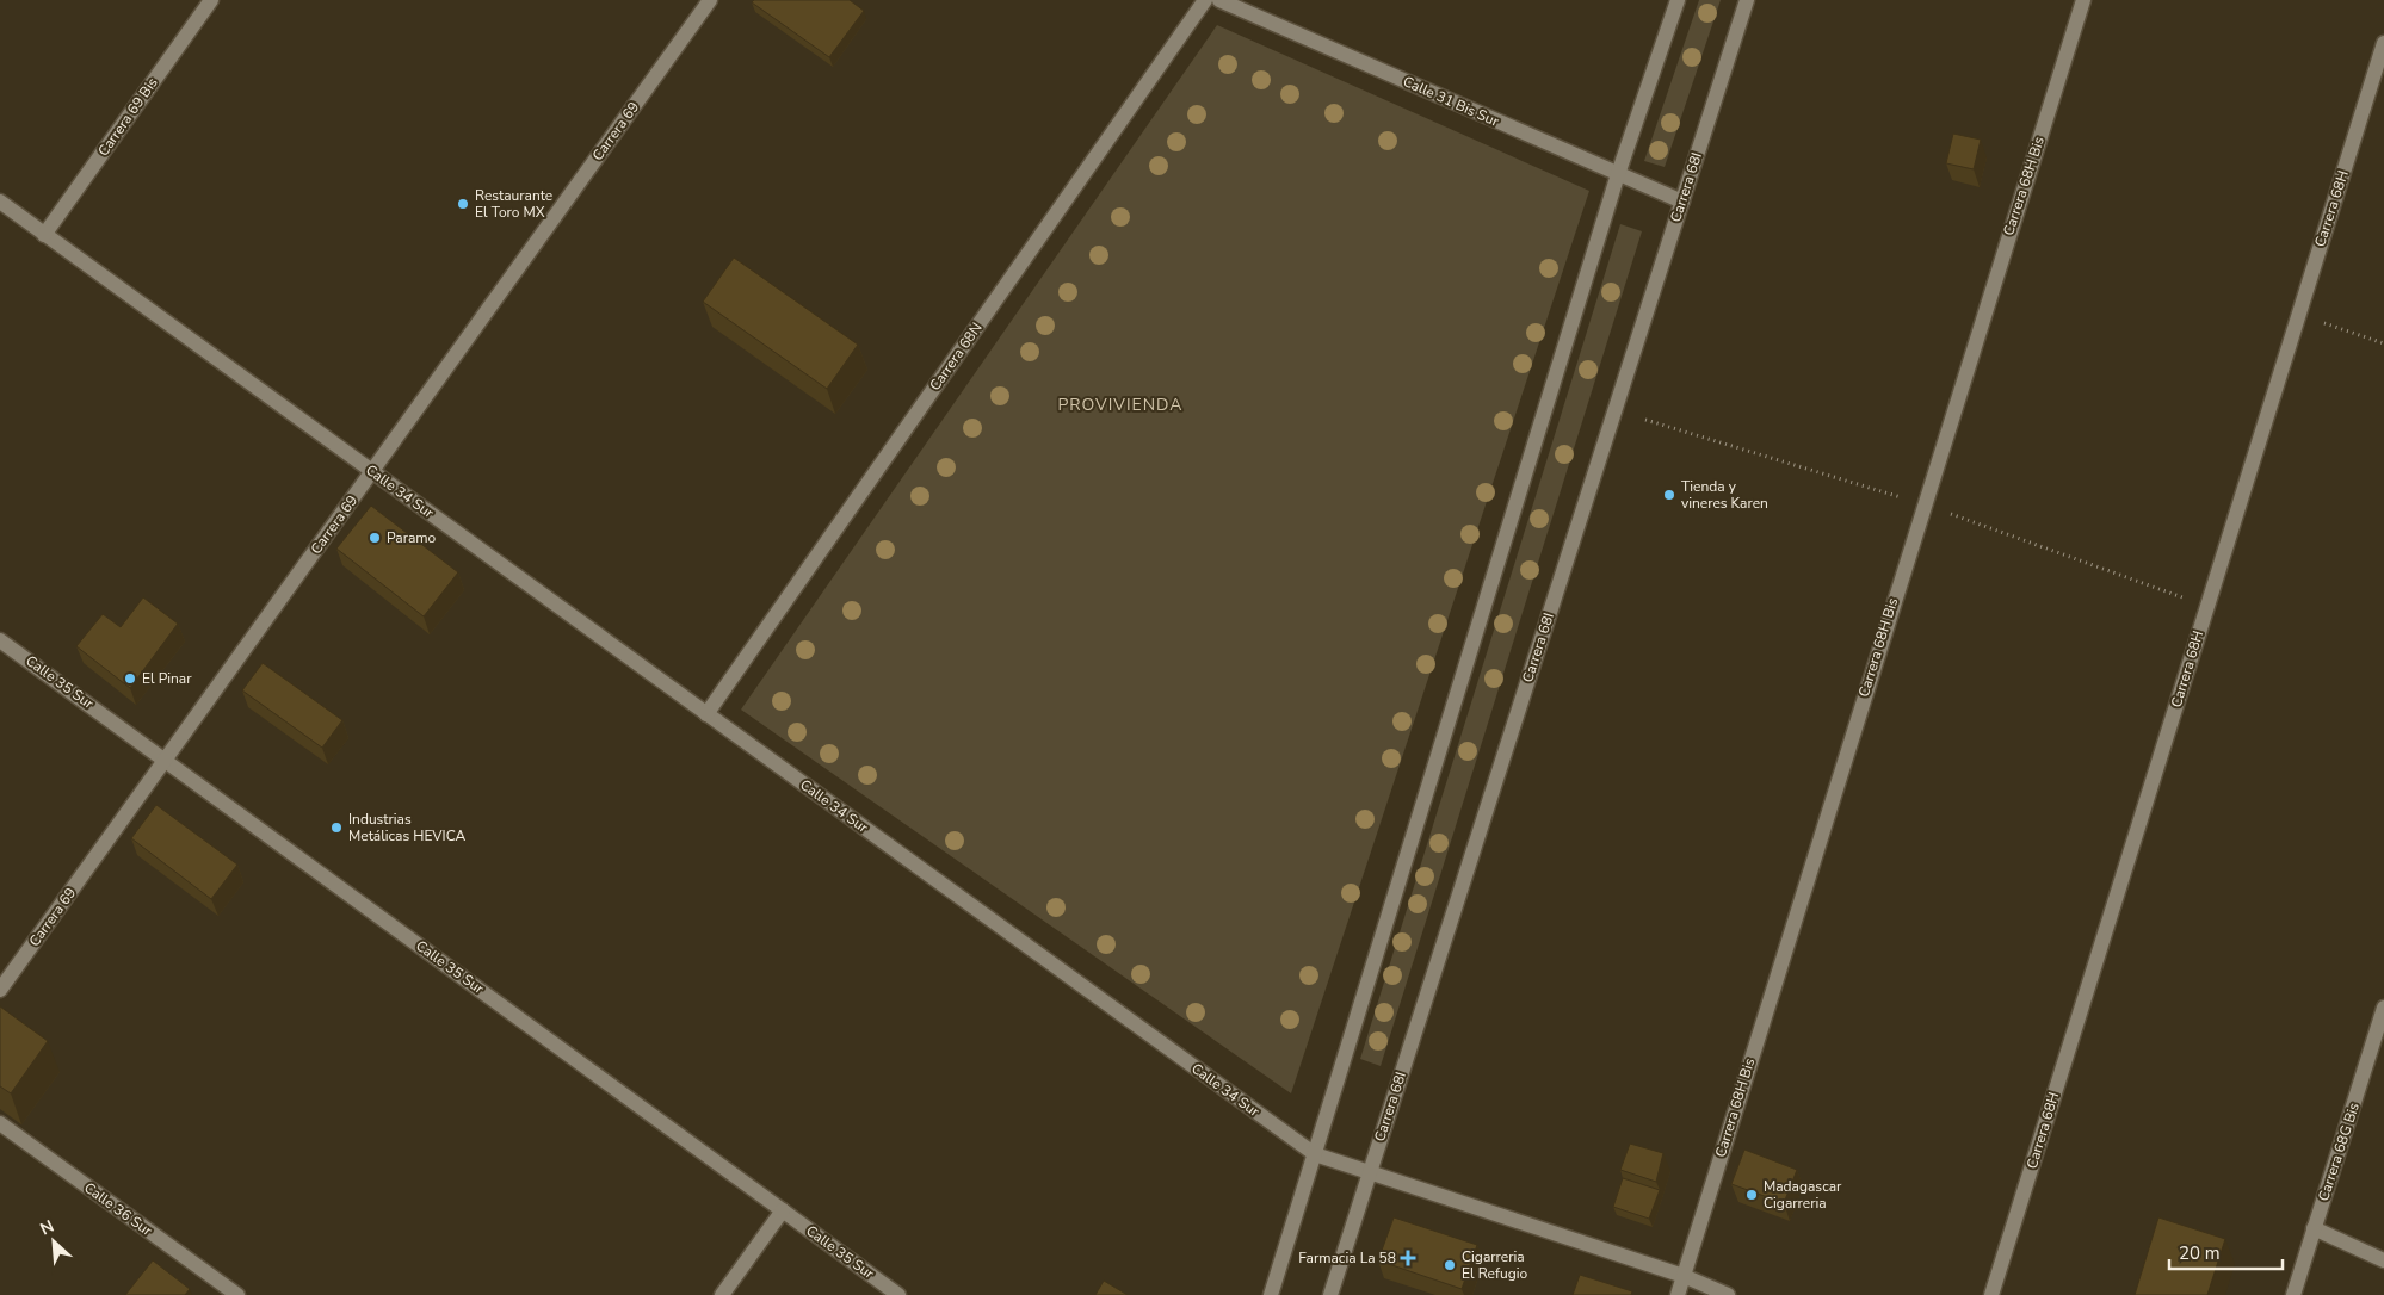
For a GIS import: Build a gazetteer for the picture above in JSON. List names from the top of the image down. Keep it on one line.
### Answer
{"streets":{"street":["Calle 31 Bis Sur","Carrera 69 Bis","Carrera 69","Carrera 68H Bis","Carrera 68I","Carrera 68H","Carrera 68N","Calle 34 Sur","Calle 35 Sur","Carrera 68G Bis","Calle 36 Sur"]},"crossings":[["Calle 31 Bis Sur","Carrera 68I"],["Carrera 69 Bis","Calle 34 Sur"],["Carrera 69","Calle 34 Sur"],["Carrera 69","Calle 35 Sur"],["Carrera 68H Bis","Calle 34 Sur"],["Carrera 68I","Calle 34 Sur"],["Carrera 68N","Calle 34 Sur"]],"districts":["PROVIVIENDA"],"places":{"other":["Restaurante El Toro MX","Tienda y vineres Karen","Paramo","El Pinar","Industrias Metálicas HEVICA","Madagascar Cigarreria","Cigarreria El Refugio"],"health":["Farmacia La 58"]},"scale_bar":"20 m","north":"top left"}
